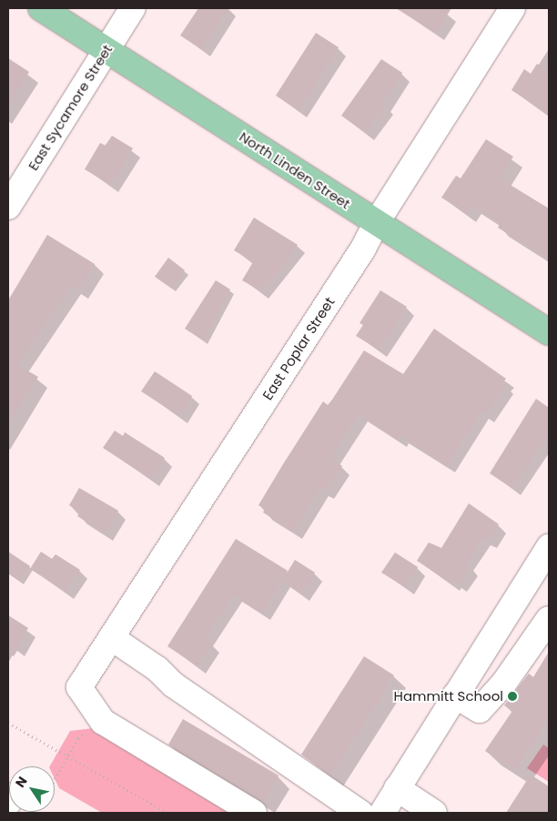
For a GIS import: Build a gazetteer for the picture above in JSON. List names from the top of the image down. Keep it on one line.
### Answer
{"streets":{"main road":["North Linden Street"],"street":["East Sycamore Street","East Poplar Street"]},"crossings":[["East Sycamore Street","North Linden Street"],["North Linden Street","East Poplar Street"]],"places":["Hammitt School"],"north":"top left"}
